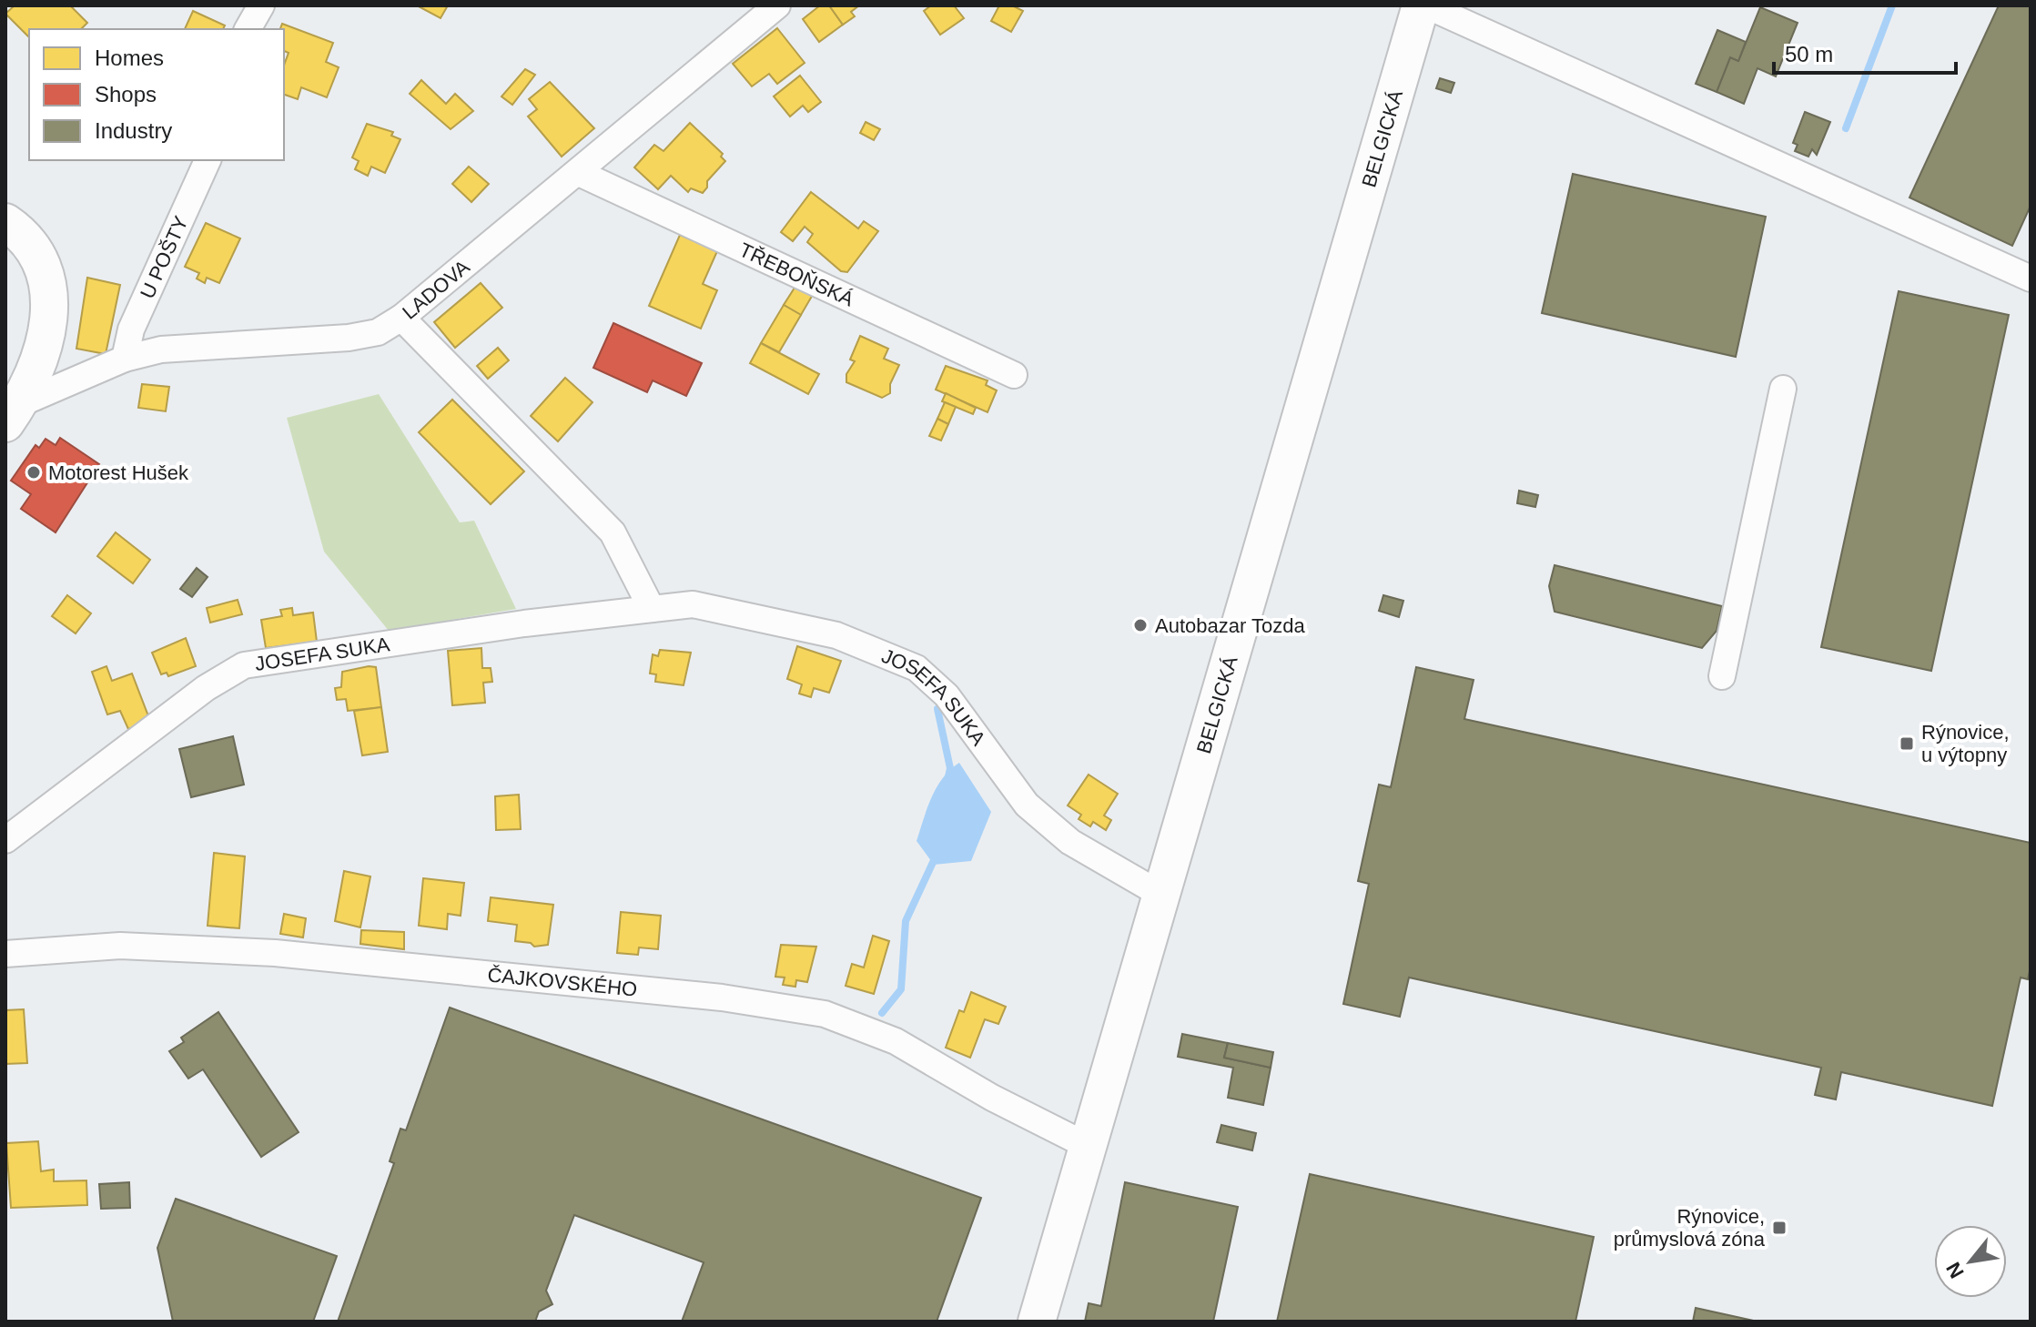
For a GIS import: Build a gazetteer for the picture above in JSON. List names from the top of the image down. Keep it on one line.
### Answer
{"streets":{"street":["BELGICKÁ","U POŠTY","TŘEBOŇSKÁ","LADOVA","JOSEFA SUKA","ČAJKOVSKÉHO"]},"crossings":[["BELGICKÁ","JOSEFA SUKA"],["BELGICKÁ","ČAJKOVSKÉHO"],["U POŠTY","LADOVA"],["TŘEBOŇSKÁ","LADOVA"]],"places":{"other":["Motorest Hušek","Autobazar Tozda"],"transit":["Rýnovice, u výtopny","Rýnovice, průmyslová zóna"]},"legend":["Homes","Shops","Industry"],"scale_bar":"50 m","north":"bottom left"}
